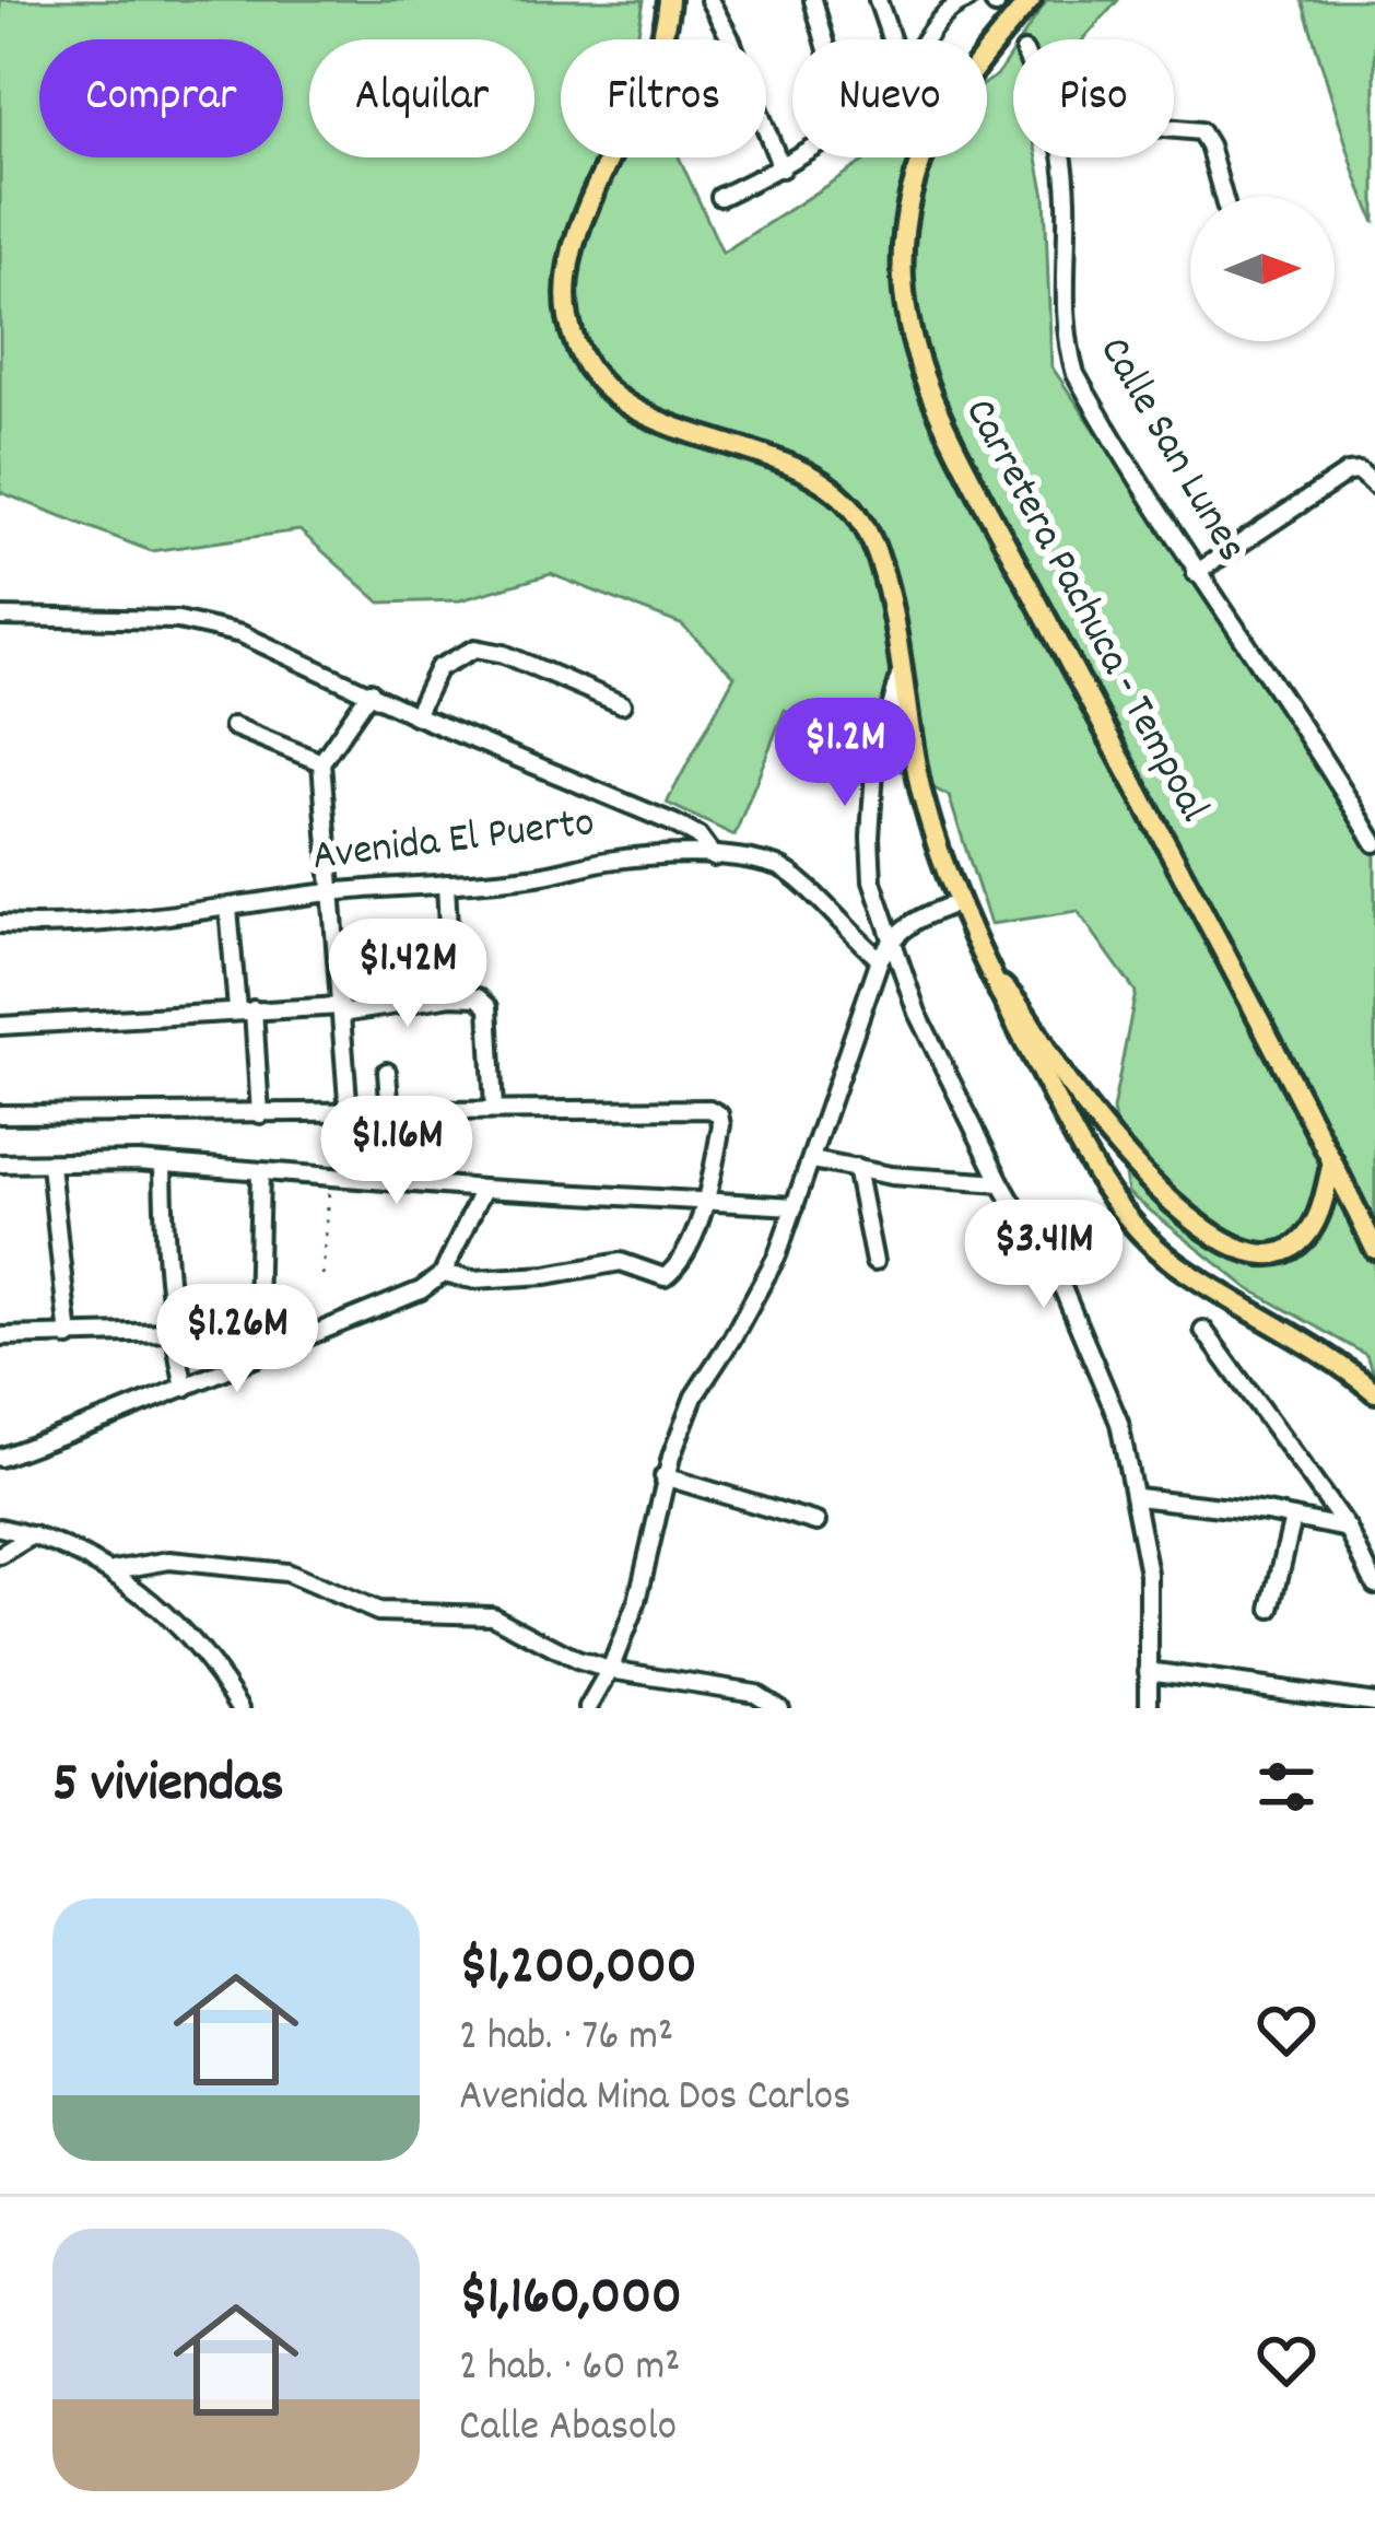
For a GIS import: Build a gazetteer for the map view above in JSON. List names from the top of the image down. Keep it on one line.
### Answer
{"streets":{"main road":["Carretera Pachuca - Tempoal"],"street":["Calle San Lunes","Avenida El Puerto"]},"north":"right","page":{"chip":["Comprar","Alquilar","Filtros","Nuevo","Piso"],"price":["$1.2M","$1.42M","$1.16M","$3.41M","$1.26M"],"heading":"5 viviendas","list":[{"name":"$1,200,000","note":"2 hab. · 76 m² · Avenida Mina Dos Carlos"},{"name":"$1,160,000","note":"2 hab. · 60 m² · Calle Abasolo"}]}}
